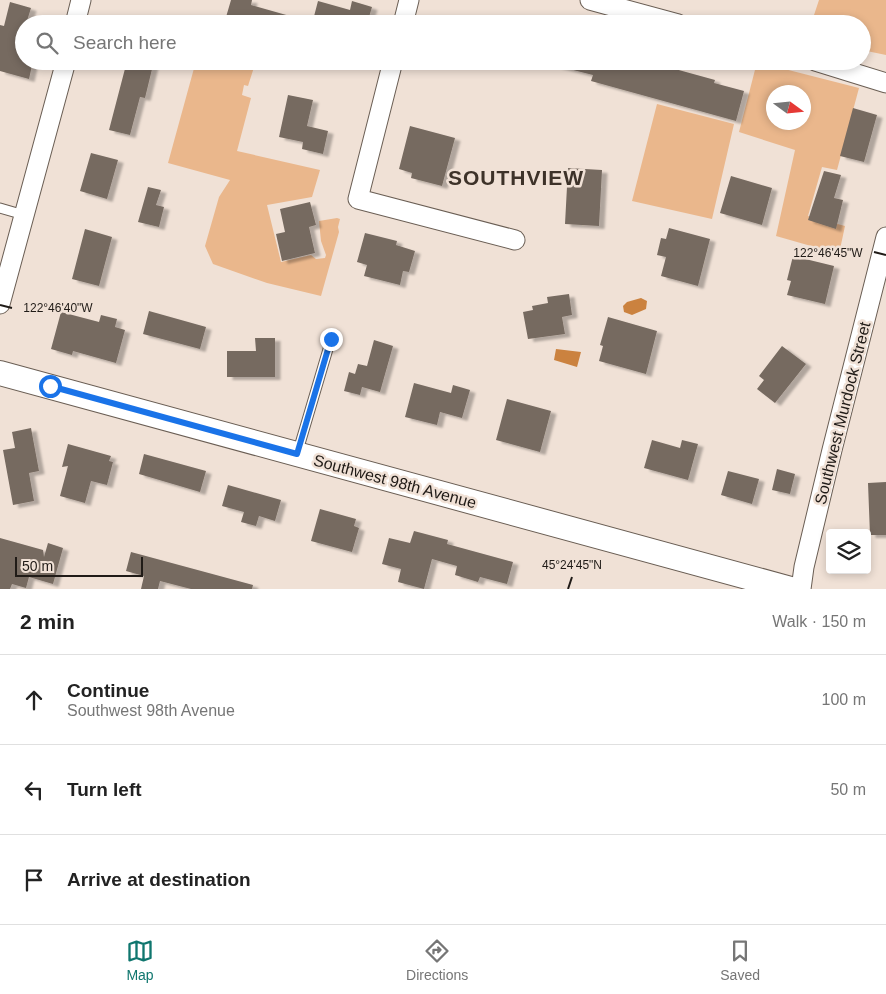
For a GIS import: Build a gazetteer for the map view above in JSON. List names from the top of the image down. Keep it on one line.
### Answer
{"streets":{"street":["Southwest Murdock Street","Southwest 98th Avenue"]},"districts":["SOUTHVIEW"],"scale_bar":"50 m","north":"right","page":{"search":"Search here","scale":"50 m","heading":["2 min","Walk · 150 m"],"list":[["Continue","Southwest 98th Avenue","100 m"],["Turn left","50 m"],"Arrive at destination"],"nav":["Map","Directions","Saved"]},"coordinates":["122°46'45\"W","122°46'40\"W","45°24'45\"N"]}
